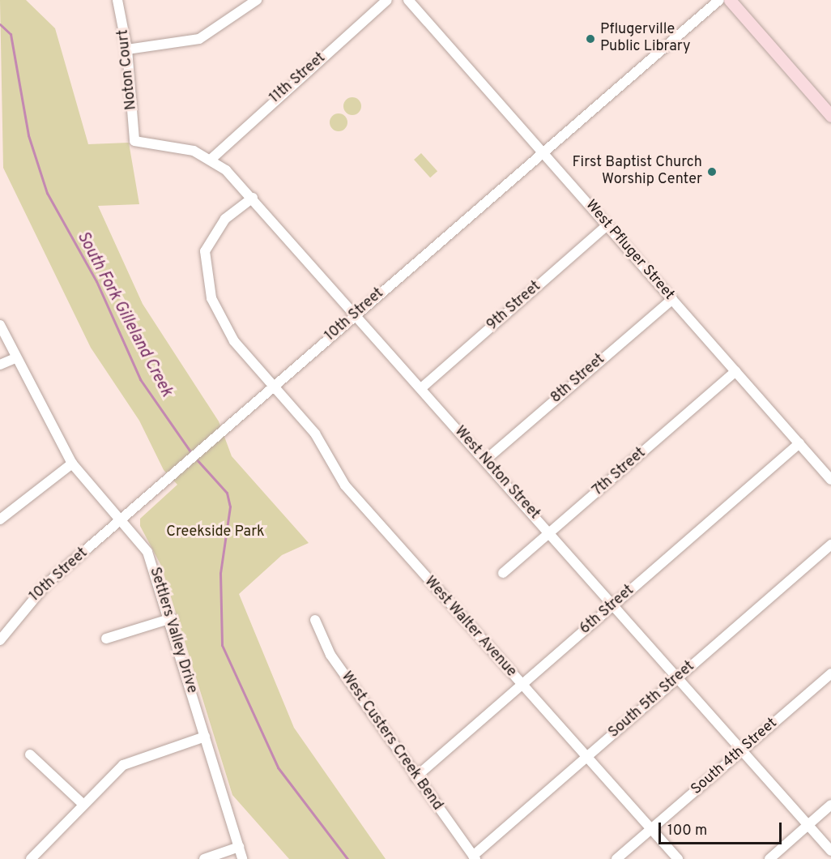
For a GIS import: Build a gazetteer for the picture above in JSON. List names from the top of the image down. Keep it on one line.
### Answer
{"streets":{"street":["Noton Court","11th Street","West Pfluger Street","9th Street","10th Street","8th Street","7th Street","West Noton Street","6th Street","West Walter Avenue","Settlers Valley Drive","South 5th Street","West Custers Creek Bend","South 4th Street"]},"crossings":[["Noton Court","West Noton Street"],["11th Street","West Noton Street"],["West Pfluger Street","9th Street"],["West Pfluger Street","10th Street"],["West Pfluger Street","8th Street"],["West Pfluger Street","7th Street"],["West Pfluger Street","6th Street"],["9th Street","West Noton Street"],["10th Street","West Noton Street"],["10th Street","West Walter Avenue"],["10th Street","Settlers Valley Drive"],["8th Street","West Noton Street"],["7th Street","West Noton Street"],["West Noton Street","6th Street"],["West Noton Street","West Walter Avenue"],["West Noton Street","South 5th Street"],["West Noton Street","South 4th Street"],["6th Street","West Walter Avenue"],["6th Street","West Custers Creek Bend"],["West Walter Avenue","South 5th Street"],["West Walter Avenue","South 4th Street"],["South 5th Street","West Custers Creek Bend"]],"water":["South Fork Gilleland Creek"],"parks":["Creekside Park"],"places":["Pflugerville Public Library","First Baptist Church Worship Center"],"scale_bar":"100 m"}
